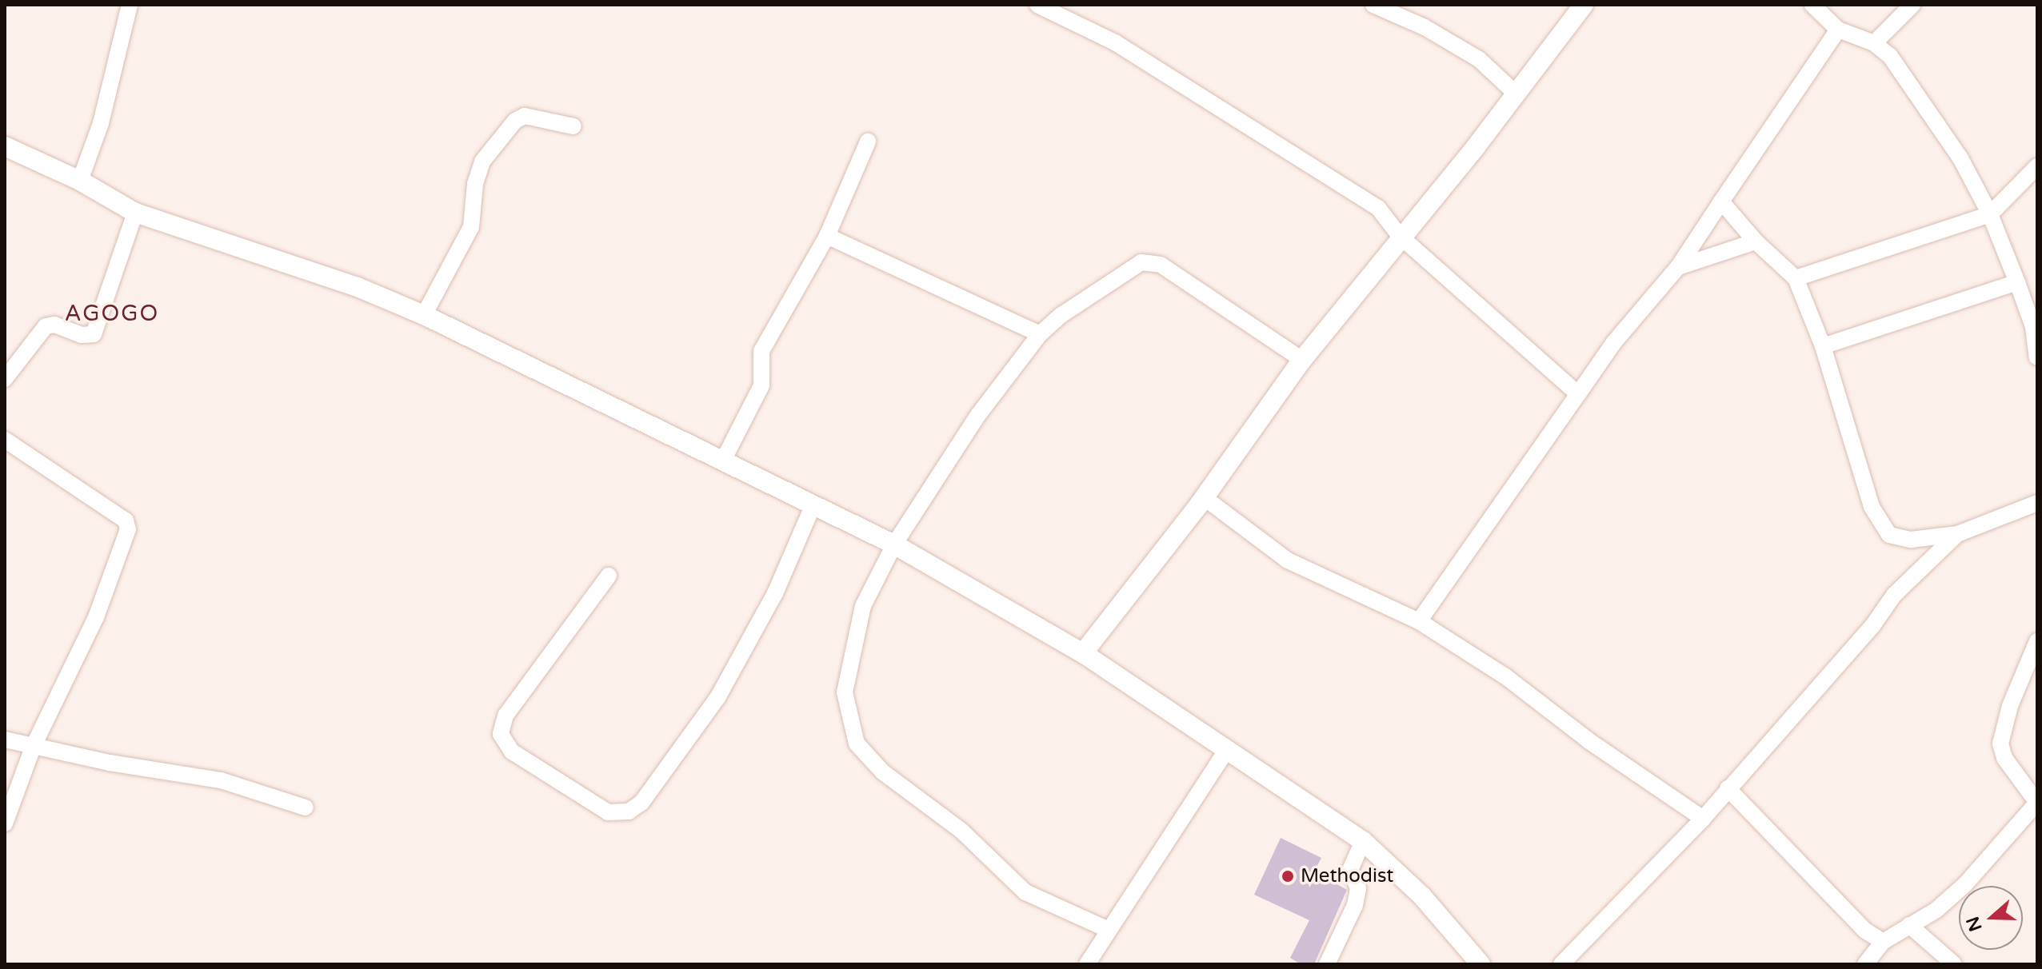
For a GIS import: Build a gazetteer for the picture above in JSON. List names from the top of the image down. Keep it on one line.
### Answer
{"districts":["AGOGO"],"places":["Methodist"],"north":"left"}
